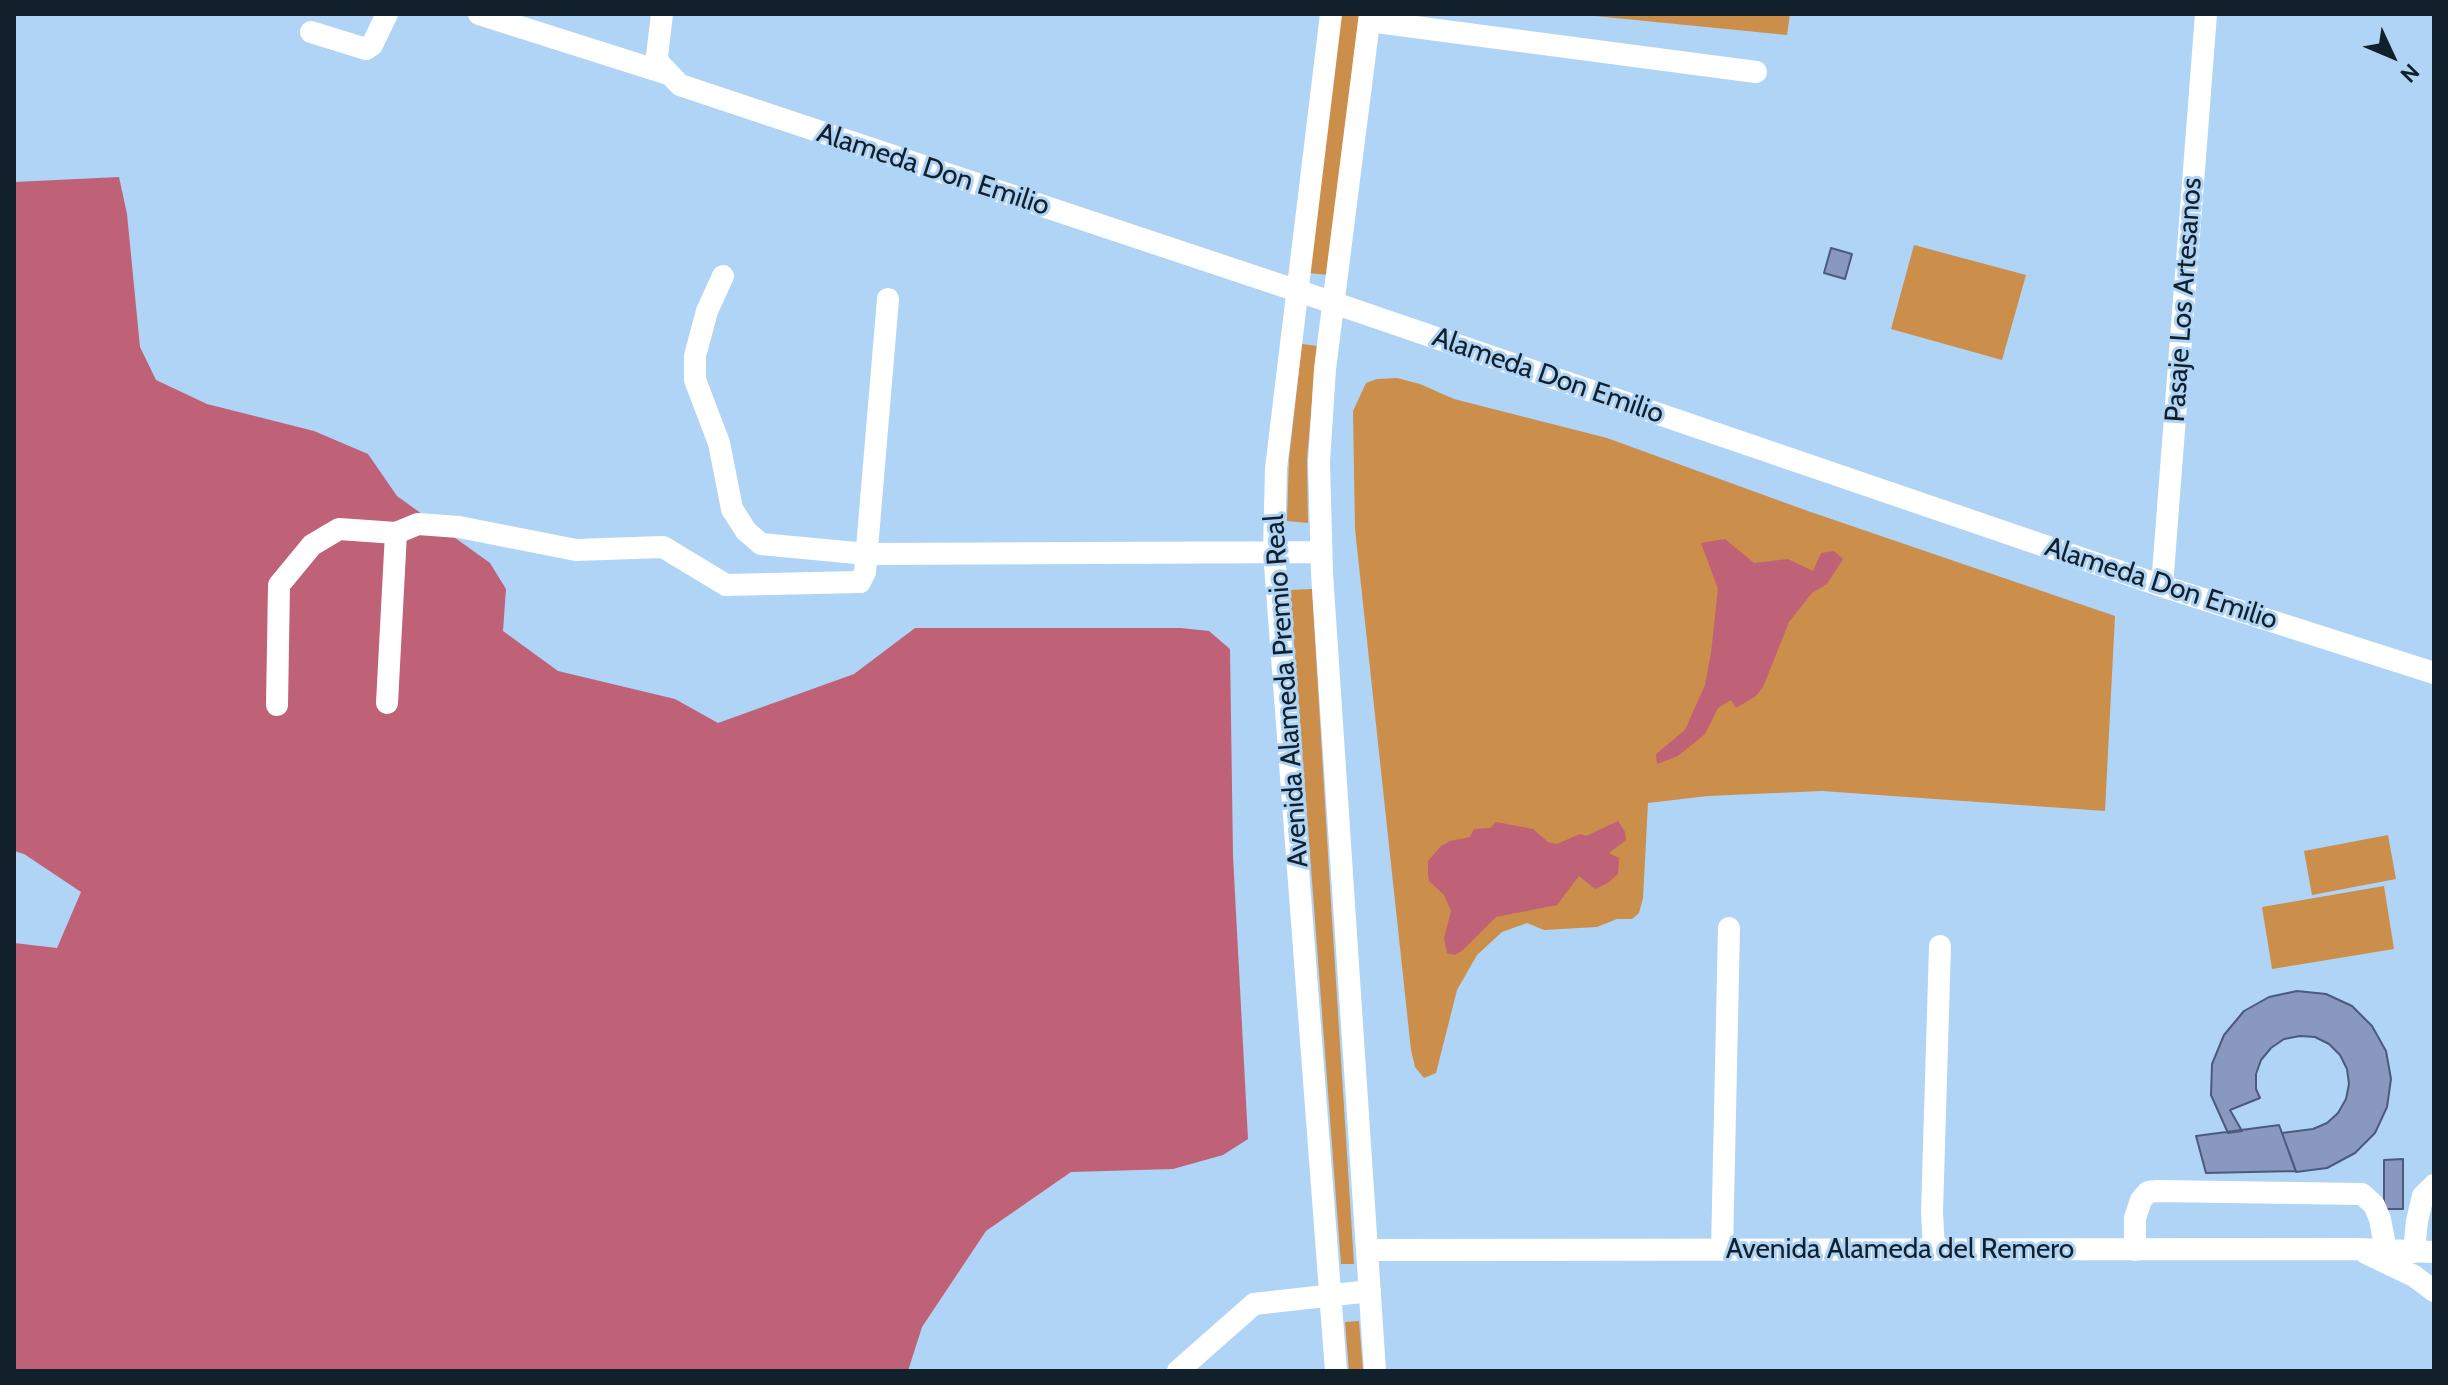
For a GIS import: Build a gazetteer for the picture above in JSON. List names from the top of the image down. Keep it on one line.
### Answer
{"streets":{"street":["Alameda Don Emilio","Pasaje Los Artesanos","Avenida Alameda Premio Real","Avenida Alameda del Remero"]},"crossings":[["Alameda Don Emilio","Pasaje Los Artesanos"],["Alameda Don Emilio","Avenida Alameda Premio Real"],["Avenida Alameda Premio Real","Avenida Alameda del Remero"]],"north":"bottom right"}
